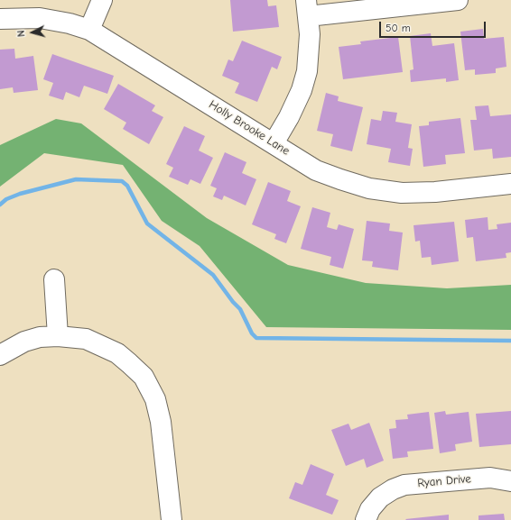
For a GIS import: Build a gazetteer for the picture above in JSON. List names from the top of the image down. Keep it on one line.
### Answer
{"streets":{"street":["Holly Brooke Lane","Ryan Drive"]},"scale_bar":"50 m","north":"left"}
